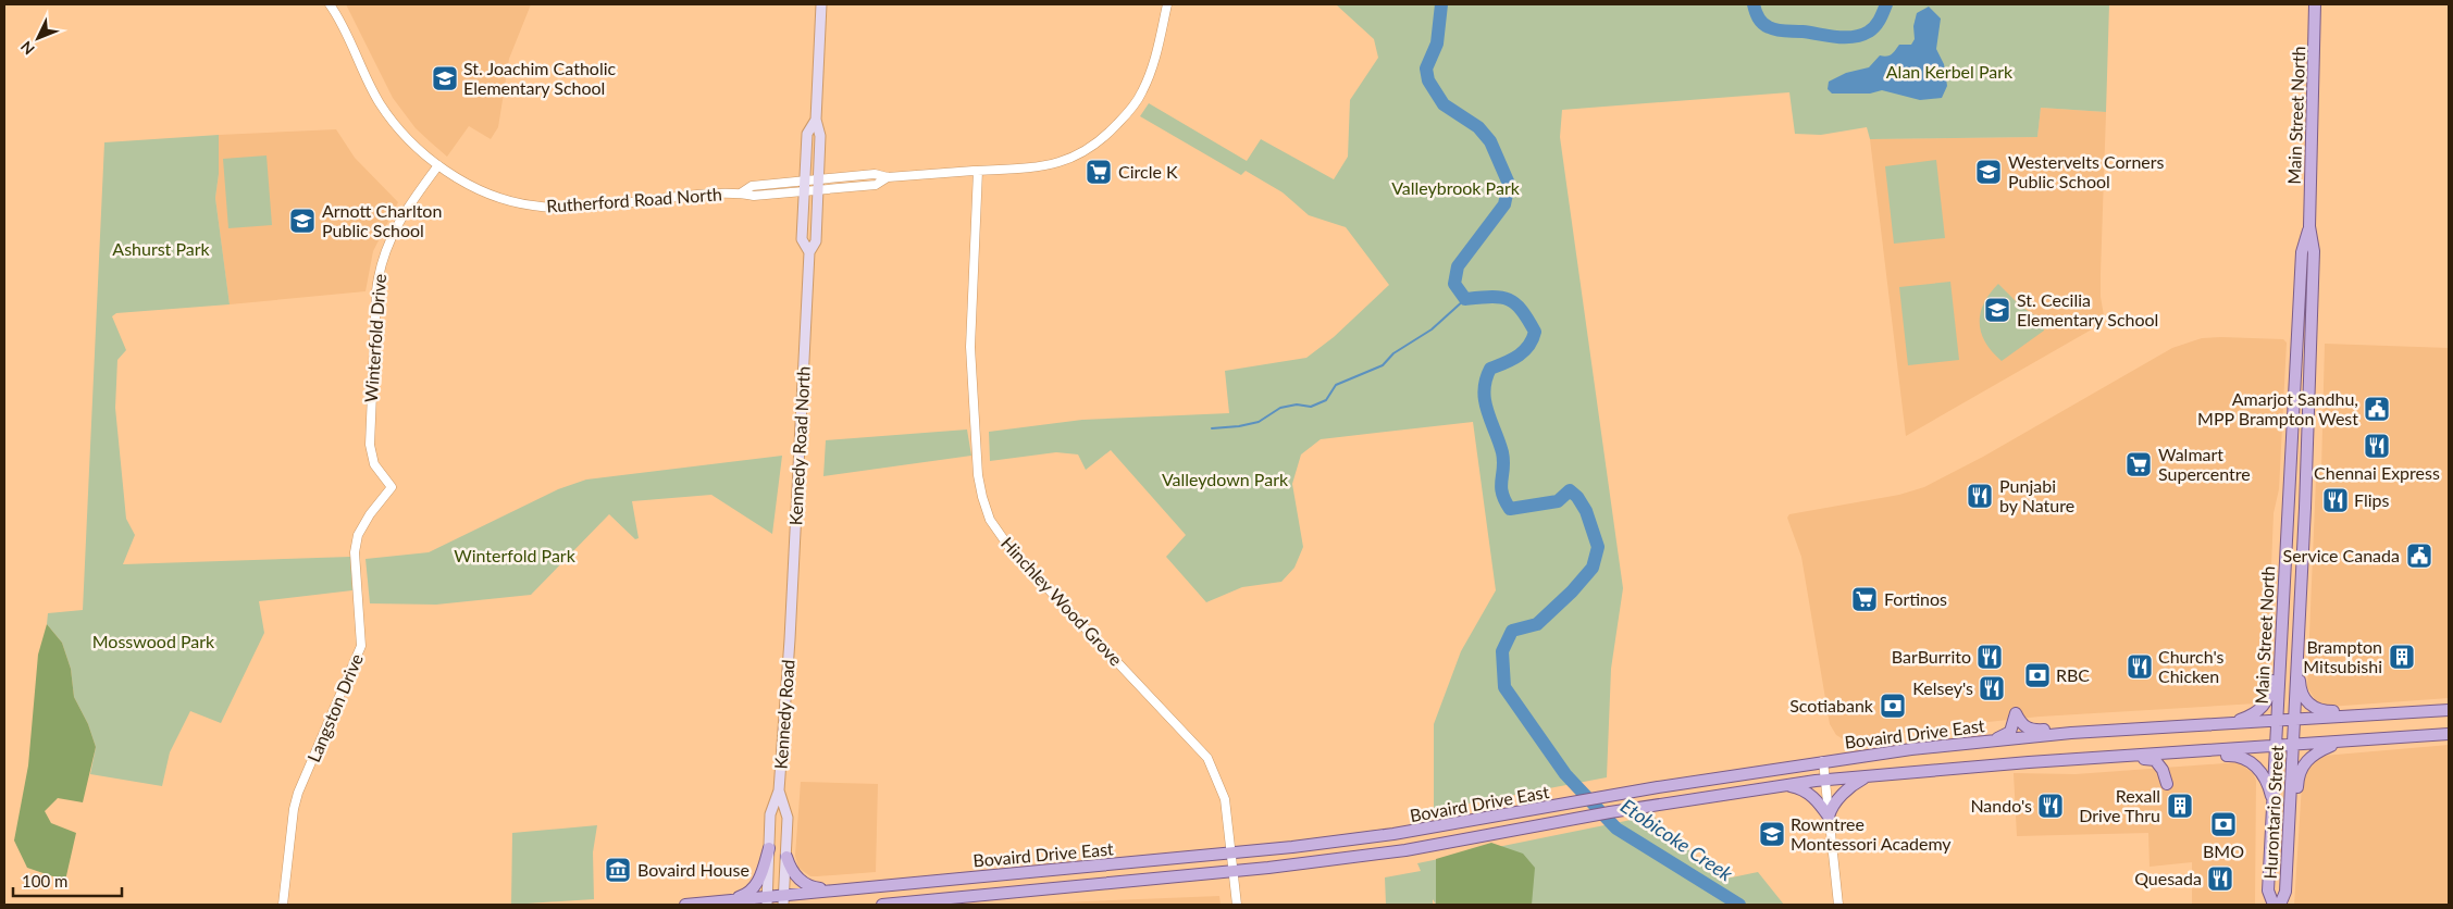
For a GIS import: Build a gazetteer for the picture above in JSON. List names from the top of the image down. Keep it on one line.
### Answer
{"streets":{"main road":["Main Street North","Kennedy Road North","Kennedy Road","Bovaird Drive East","Hurontario Street"],"street":["Rutherford Road North","Winterfold Drive","Hinchley Wood Grove","Langston Drive"]},"crossings":[["Main Street North","Bovaird Drive East"],["Main Street North","Hurontario Street"],["Rutherford Road North","Winterfold Drive"],["Rutherford Road North","Kennedy Road North"],["Rutherford Road North","Hinchley Wood Grove"],["Winterfold Drive","Langston Drive"],["Kennedy Road North","Kennedy Road"],["Hinchley Wood Grove","Bovaird Drive East"],["Bovaird Drive East","Hurontario Street"]],"water":["Etobicoke Creek"],"parks":["Alan Kerbel Park","Valleybrook Park","Ashurst Park","Valleydown Park","Winterfold Park","Mosswood Park"],"places":{"school or university":["St. Joachim Catholic Elementary School","Westervelts Corners Public School","Arnott Charlton Public School","St. Cecilia Elementary School","Rowntree Montessori Academy"],"supermarket":["Circle K","Walmart Supercentre","Fortinos"],"public building":["Amarjot Sandhu, MPP Brampton West","Service Canada"],"restaurant":["Chennai Express","Punjabi by Nature","Flips","BarBurrito","Church's Chicken","Kelsey's","Nando's","Quesada"],"building":["Brampton Mitsubishi","Rexall Drive Thru"],"bank":["RBC","Scotiabank","BMO"],"museum":["Bovaird House"]},"scale_bar":"100 m","north":"bottom left"}
